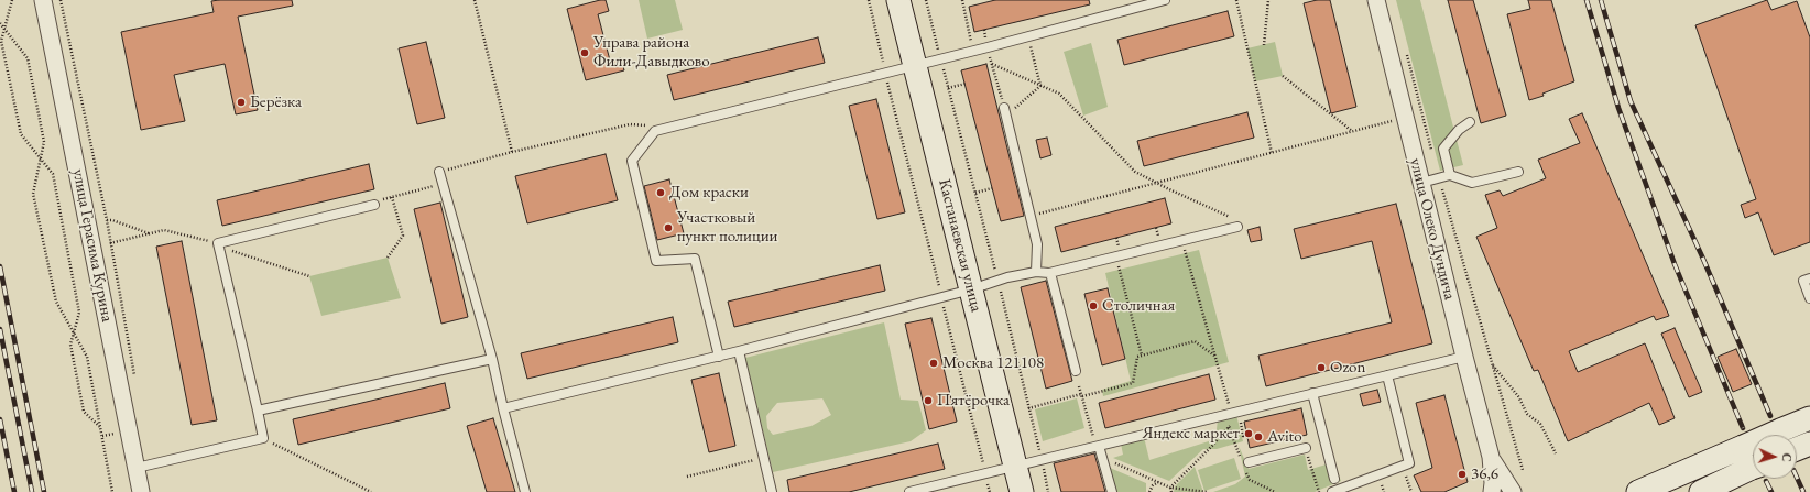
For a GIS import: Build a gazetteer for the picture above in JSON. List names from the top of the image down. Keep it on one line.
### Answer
{"streets":{"street":["улица Олеко Дундича","улица Герасима Курина","Кастанаевская улица"]},"places":["Управа района Фили-Давыдково","Берёзка","Дом краски","Участковый пункт полиции","Столичная","Москва 121108","Ozon","Пятёрочка","Яндекс маркет","Avito","36,6"],"north":"right"}
